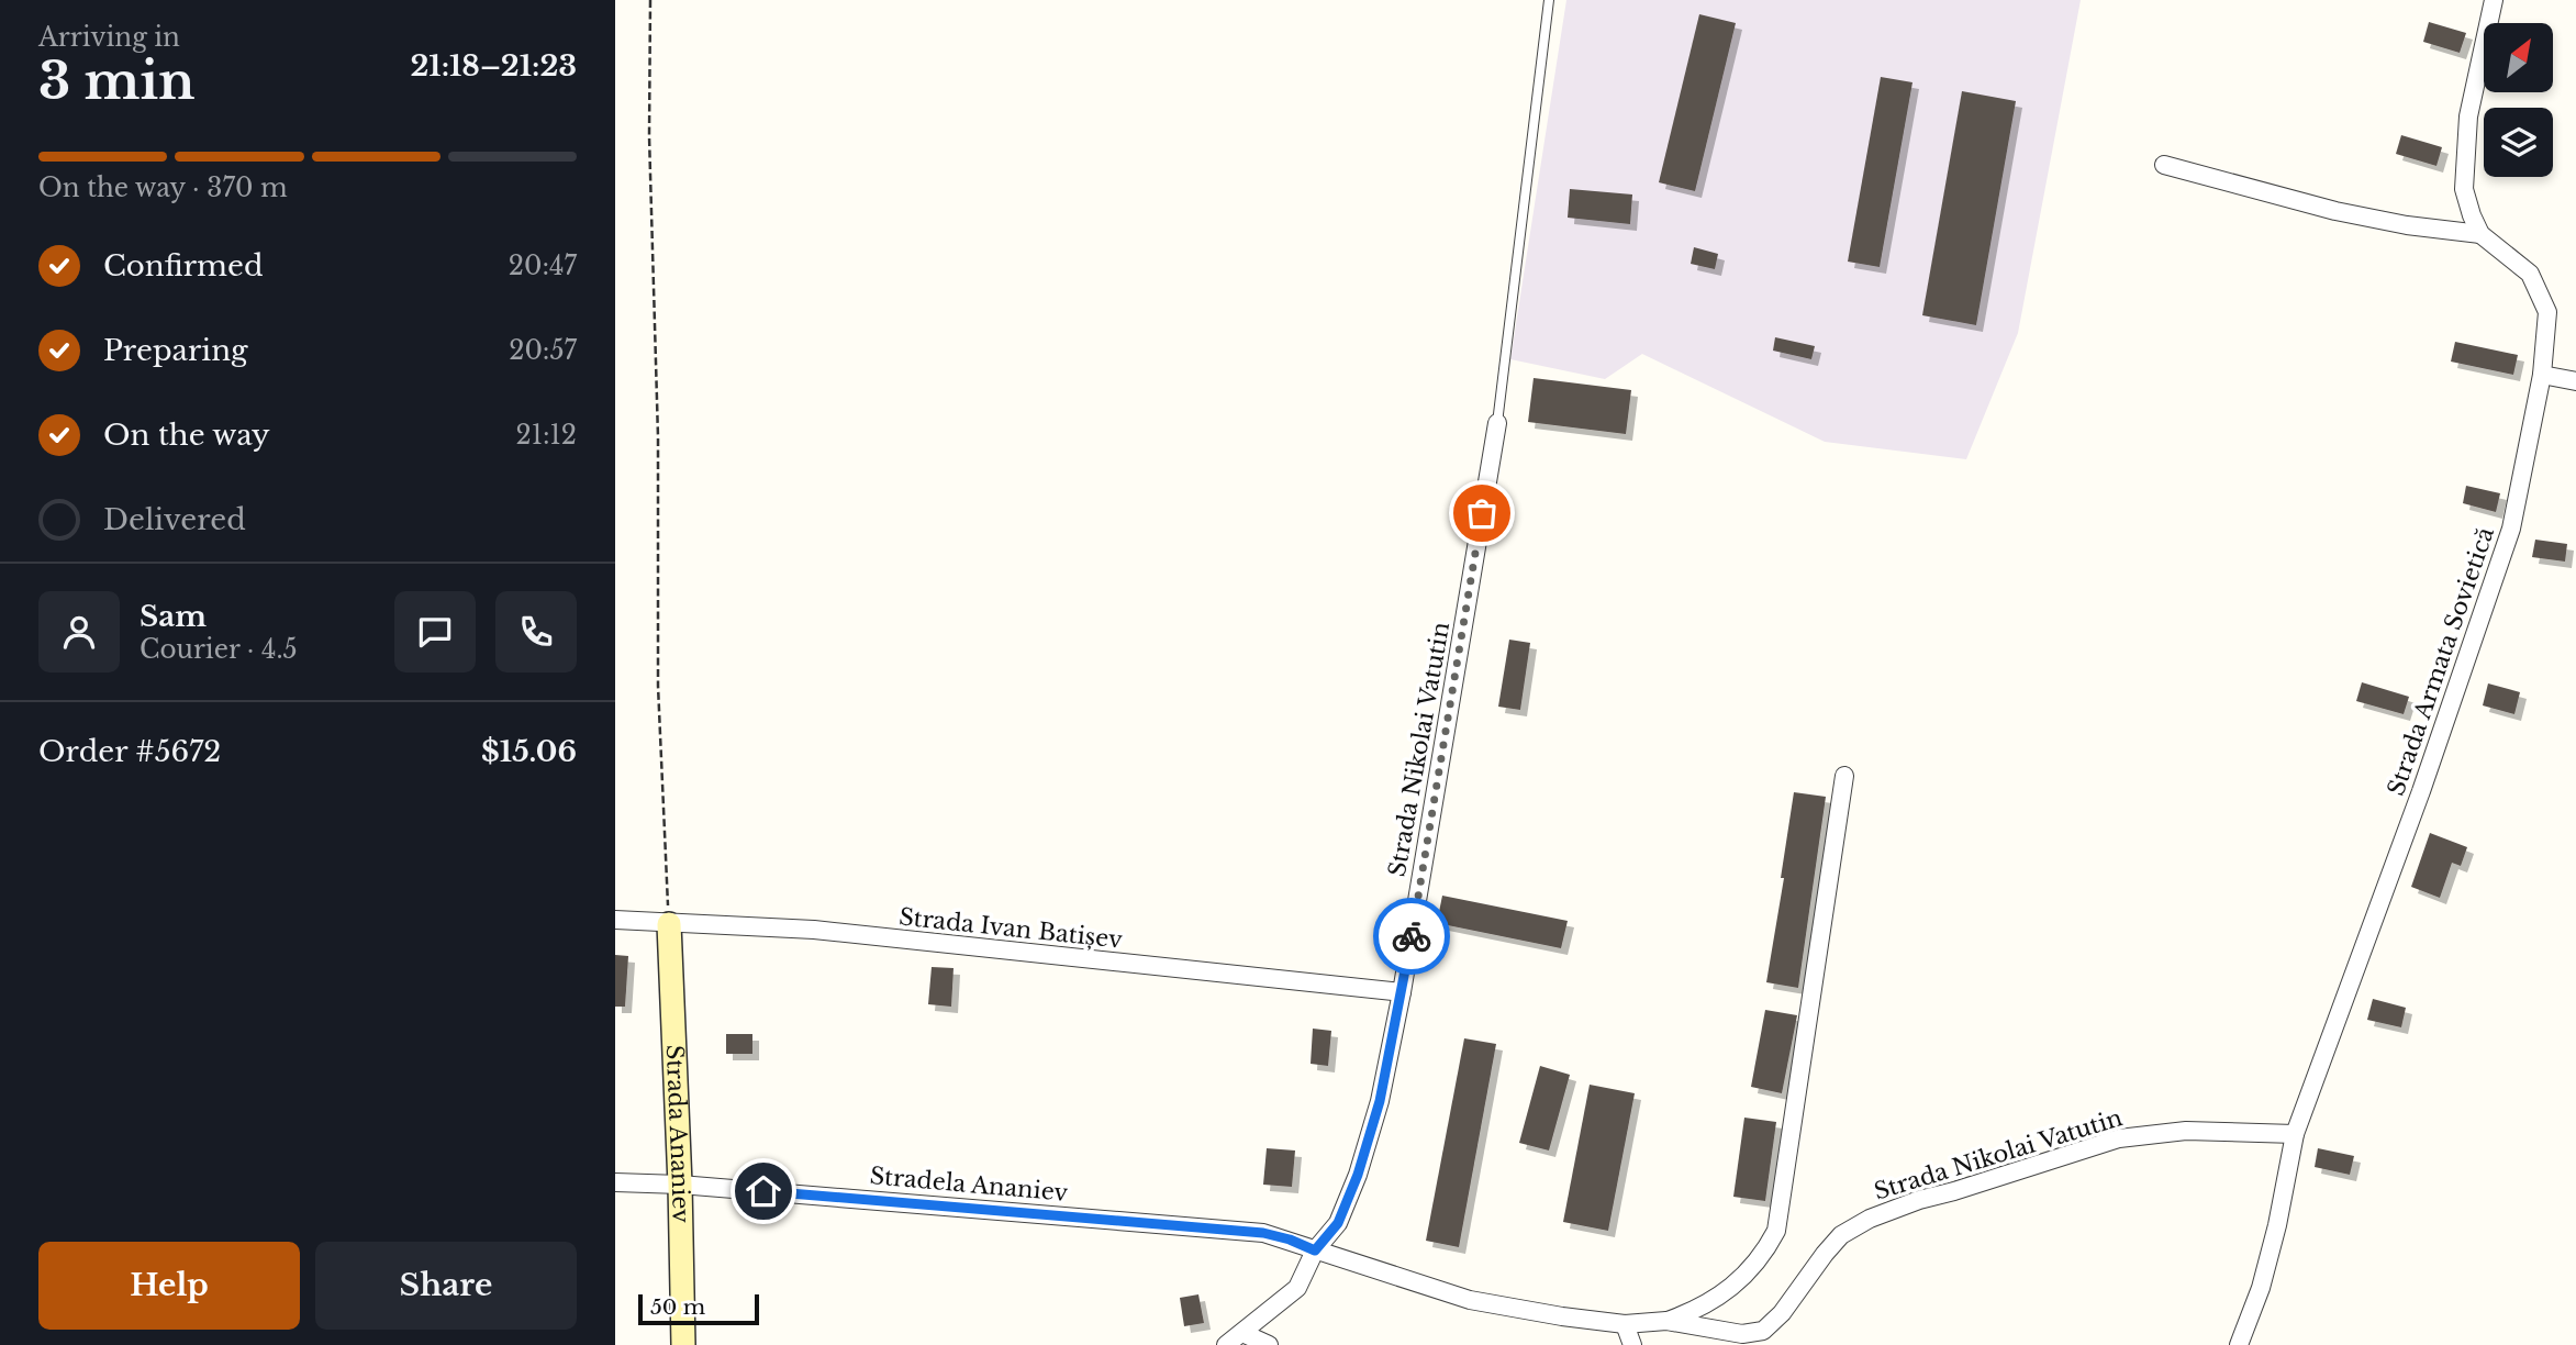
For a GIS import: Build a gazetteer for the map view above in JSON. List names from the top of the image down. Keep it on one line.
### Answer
{"streets":{"street":["Strada Armata Sovietică","Strada Nikolai Vatutin","Strada Ivan Batișev","Strada Ananiev","Stradela Ananiev"]},"crossings":[["Strada Armata Sovietică","Strada Nikolai Vatutin"],["Strada Nikolai Vatutin","Strada Ivan Batișev"],["Strada Nikolai Vatutin","Stradela Ananiev"],["Strada Ivan Batișev","Strada Ananiev"],["Strada Ananiev","Stradela Ananiev"]],"scale_bar":"50 m","north":"top right","page":{"heading":["3 min","Arriving in","21:18–21:23"],"panel":["Sam","Courier · 4.5","Order #5672","$15.06"],"bar":"On the way · 370 m","list":[["Confirmed","20:47"],["Preparing","20:57"],["On the way","21:12"],"Delivered"],"buttons":["Help","Share"],"scale":"50 m"}}
